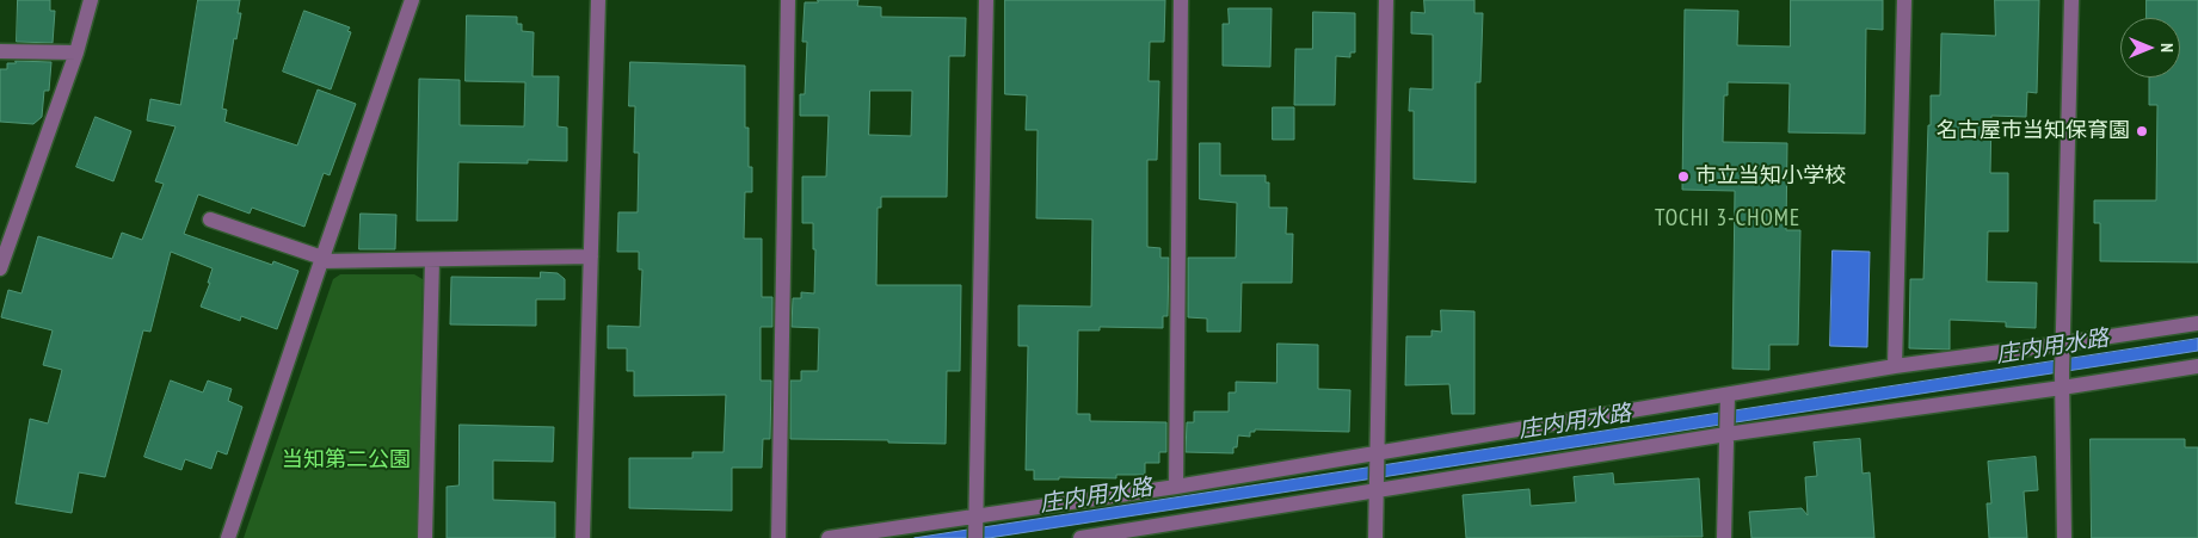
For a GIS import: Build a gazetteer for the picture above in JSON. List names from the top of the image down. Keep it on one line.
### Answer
{"districts":["TOCHI 3-CHOME"],"water":["庄内用水路"],"parks":["当知第二公園"],"places":["名古屋市当知保育園","市立当知小学校"],"north":"right"}
